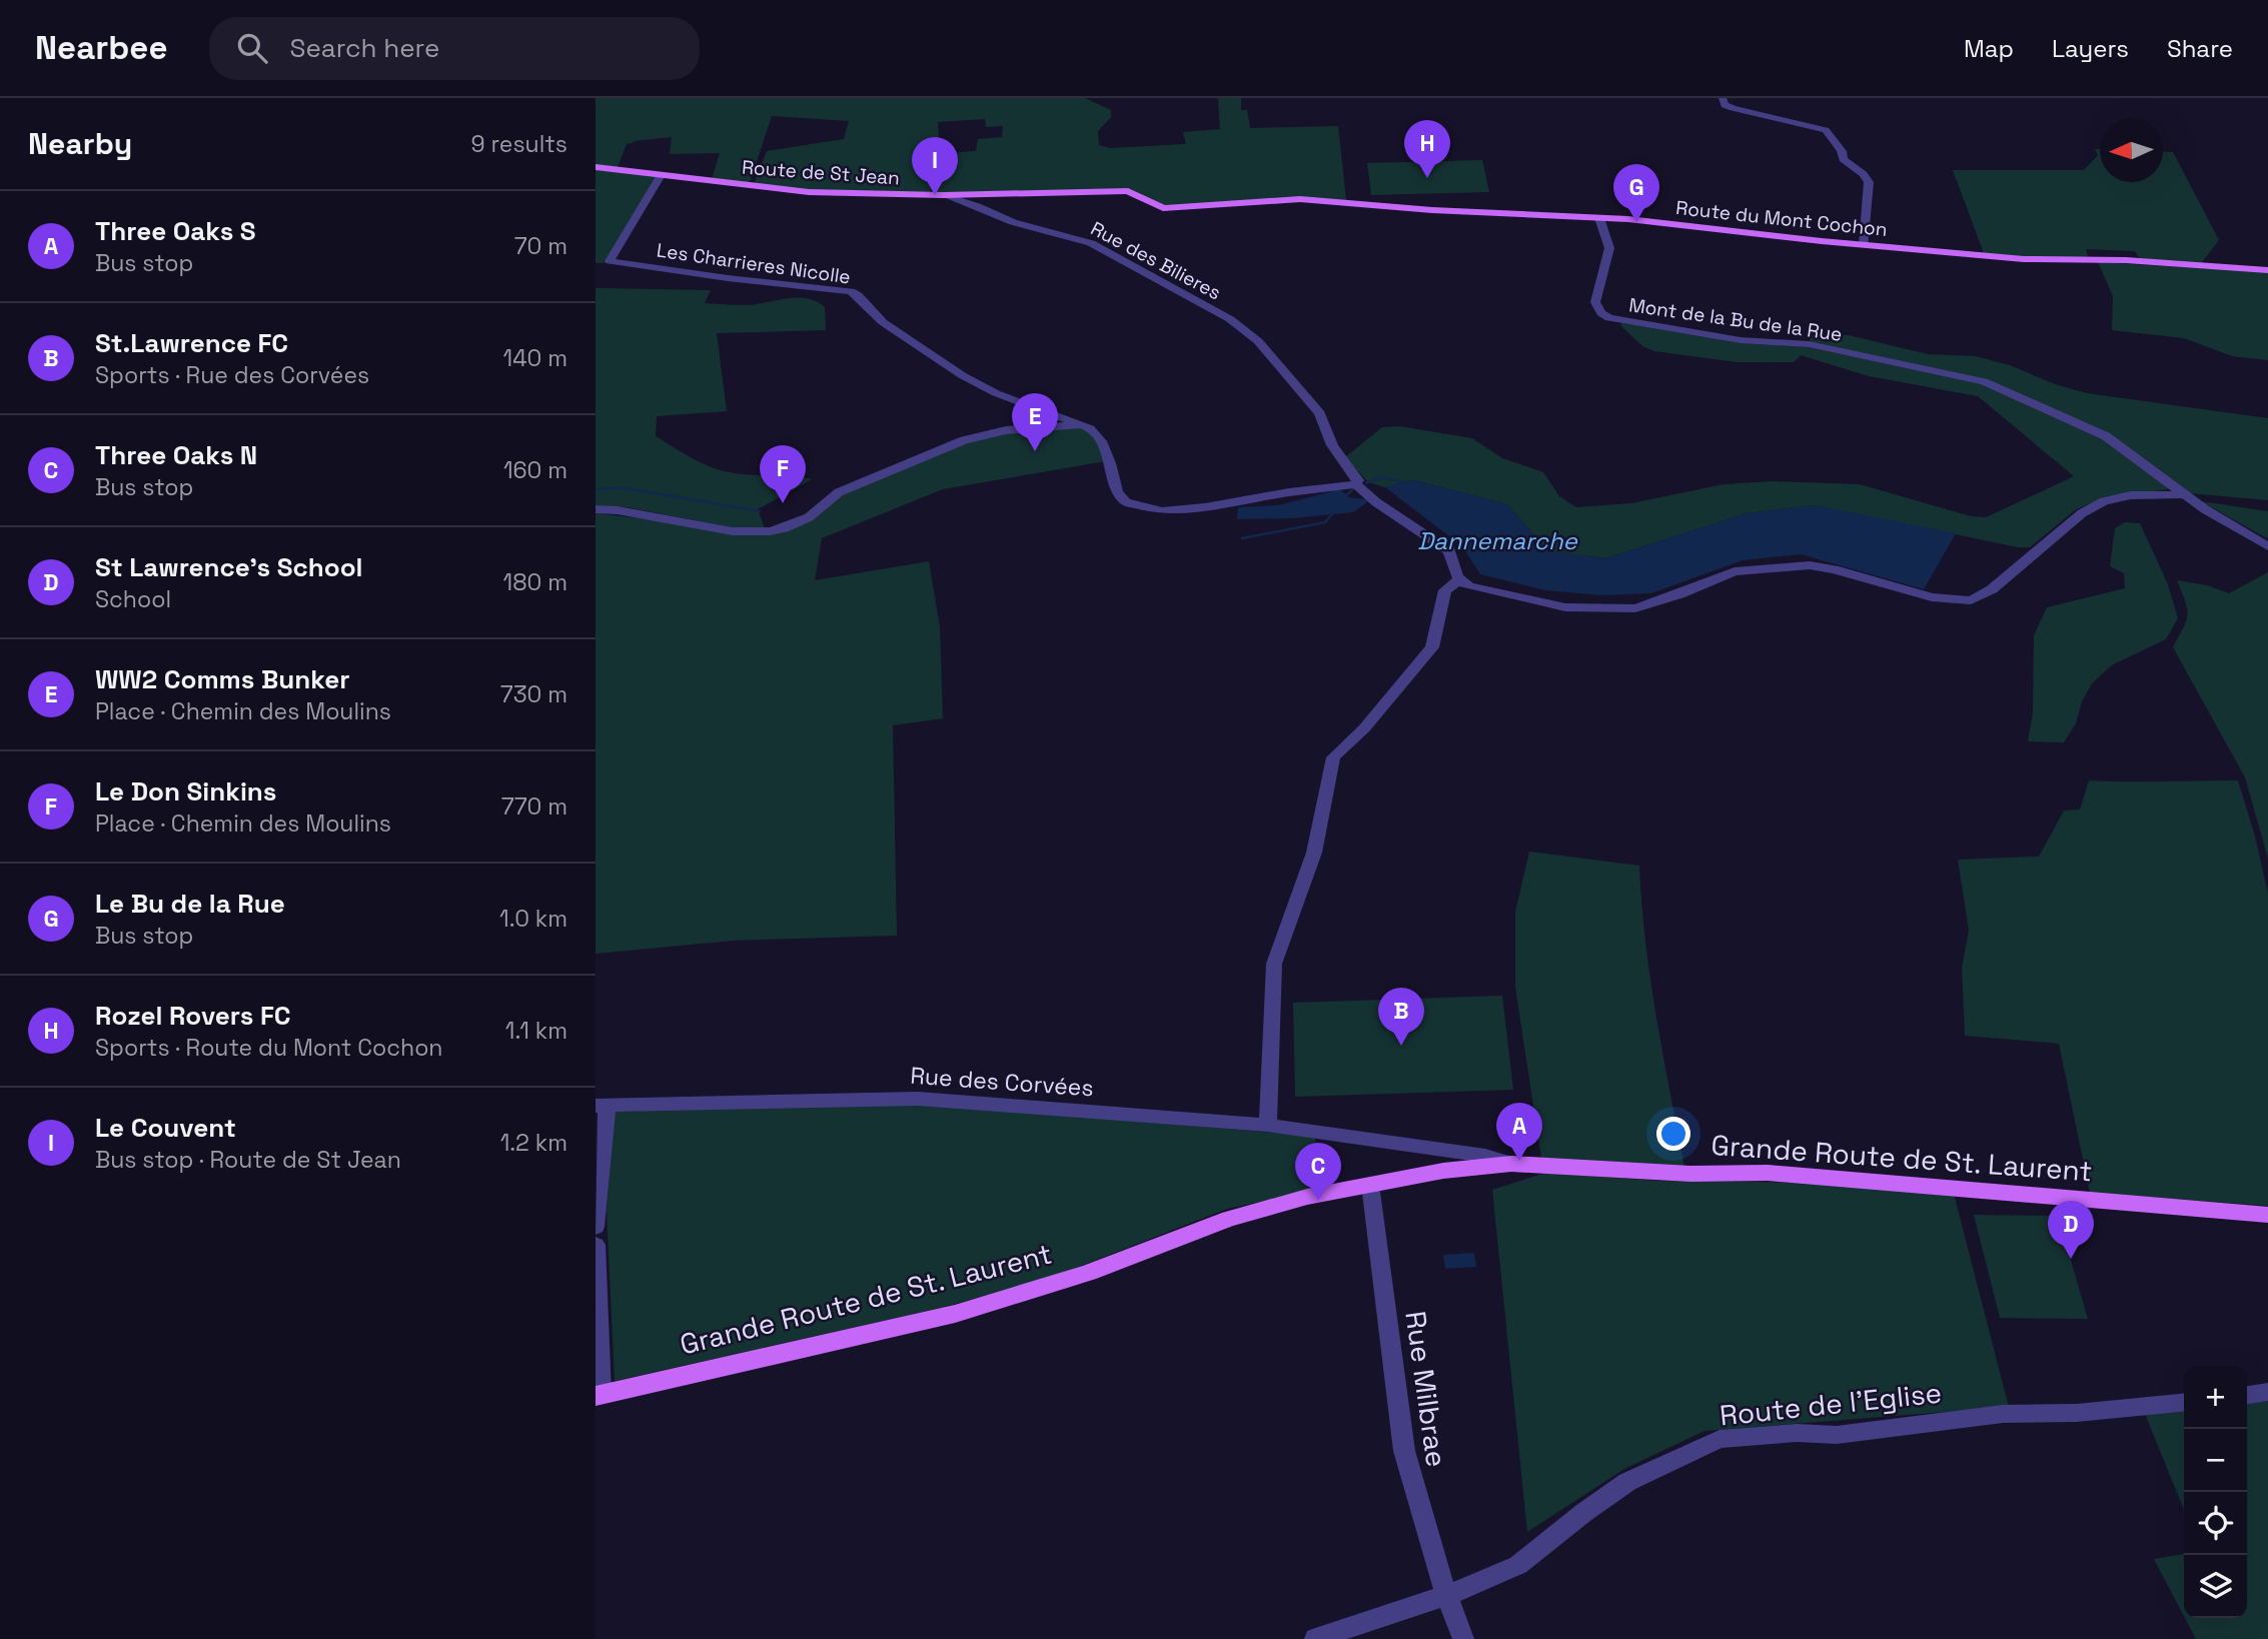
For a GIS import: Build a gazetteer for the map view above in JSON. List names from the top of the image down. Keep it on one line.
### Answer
{"streets":{"main road":["Route de St Jean","Route du Mont Cochon","Grande Route de St. Laurent"],"street":["Rue des Bilieres","Les Charrieres Nicolle","Mont de la Bu de la Rue","Rue des Corvées","Rue Milbrae","Route de l'Eglise"]},"crossings":[["Route de St Jean","Route du Mont Cochon"],["Route de St Jean","Rue des Bilieres"],["Route de St Jean","Les Charrieres Nicolle"],["Route du Mont Cochon","Mont de la Bu de la Rue"],["Rue des Corvées","Grande Route de St. Laurent"],["Grande Route de St. Laurent","Rue Milbrae"],["Rue Milbrae","Route de l'Eglise"]],"water":["Dannemarche"],"north":"left","page":{"header":"Nearbee","search":"Search here","nav":["Map","Layers","Share"],"heading":["Nearby","9 results"],"pins":["H","I","G","E","F","B","A","C","D"],"list":[{"mark":"A","name":"Three Oaks S","note":"Bus stop","value":"70 m"},{"mark":"B","name":"St.Lawrence FC","note":"Sports · Rue des Corvées","value":"140 m"},{"mark":"C","name":"Three Oaks N","note":"Bus stop","value":"160 m"},{"mark":"D","name":"St Lawrence's School","note":"School","value":"180 m"},{"mark":"E","name":"WW2 Comms Bunker","note":"Place · Chemin des Moulins","value":"730 m"},{"mark":"F","name":"Le Don Sinkins","note":"Place · Chemin des Moulins","value":"770 m"},{"mark":"G","name":"Le Bu de la Rue","note":"Bus stop","value":"1.0 km"},{"mark":"H","name":"Rozel Rovers FC","note":"Sports · Route du Mont Cochon","value":"1.1 km"},{"mark":"I","name":"Le Couvent","note":"Bus stop · Route de St Jean","value":"1.2 km"}],"map_buttons":["+","−"]}}
